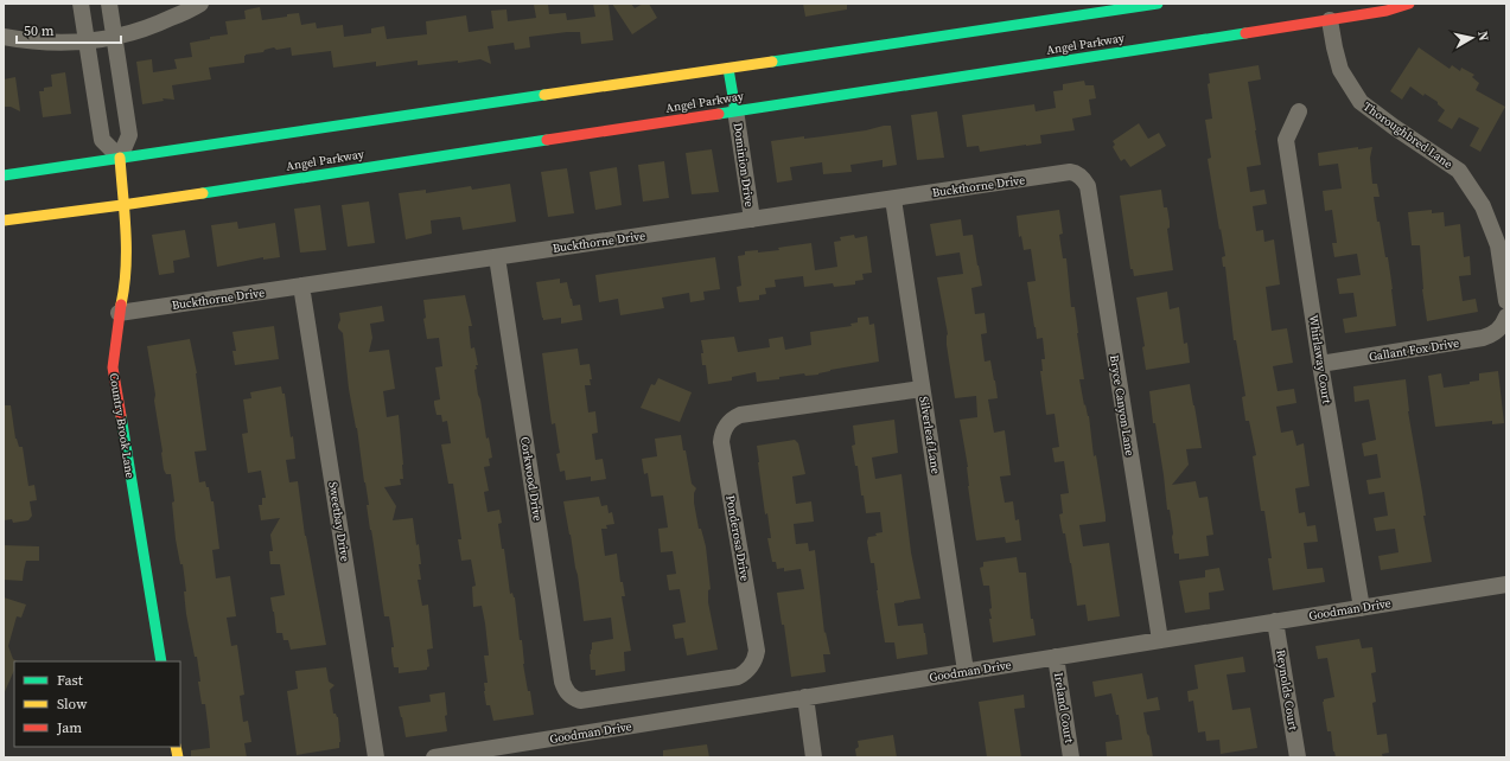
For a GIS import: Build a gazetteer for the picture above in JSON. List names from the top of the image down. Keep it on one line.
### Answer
{"streets":{"main road":["Angel Parkway","Country Brook Lane"],"street":["Thoroughbred Lane","Dominion Drive","Buckthorne Drive","Gallant Fox Drive","Whirlaway Court","Bryce Canyon Lane","Silverleaf Lane","Corkwood Drive","Sweetbay Drive","Ponderosa Drive","Goodman Drive","Reynolds Court","Ireland Court"]},"crossings":[["Angel Parkway","Thoroughbred Lane"],["Angel Parkway","Dominion Drive"],["Angel Parkway","Country Brook Lane"],["Dominion Drive","Buckthorne Drive"],["Buckthorne Drive","Bryce Canyon Lane"],["Buckthorne Drive","Country Brook Lane"],["Buckthorne Drive","Silverleaf Lane"],["Buckthorne Drive","Corkwood Drive"],["Buckthorne Drive","Sweetbay Drive"],["Gallant Fox Drive","Whirlaway Court"],["Whirlaway Court","Goodman Drive"],["Bryce Canyon Lane","Goodman Drive"],["Silverleaf Lane","Ponderosa Drive"],["Silverleaf Lane","Goodman Drive"],["Corkwood Drive","Ponderosa Drive"],["Goodman Drive","Reynolds Court"],["Goodman Drive","Ireland Court"]],"legend":["Fast","Slow","Jam"],"scale_bar":"50 m","north":"right"}
